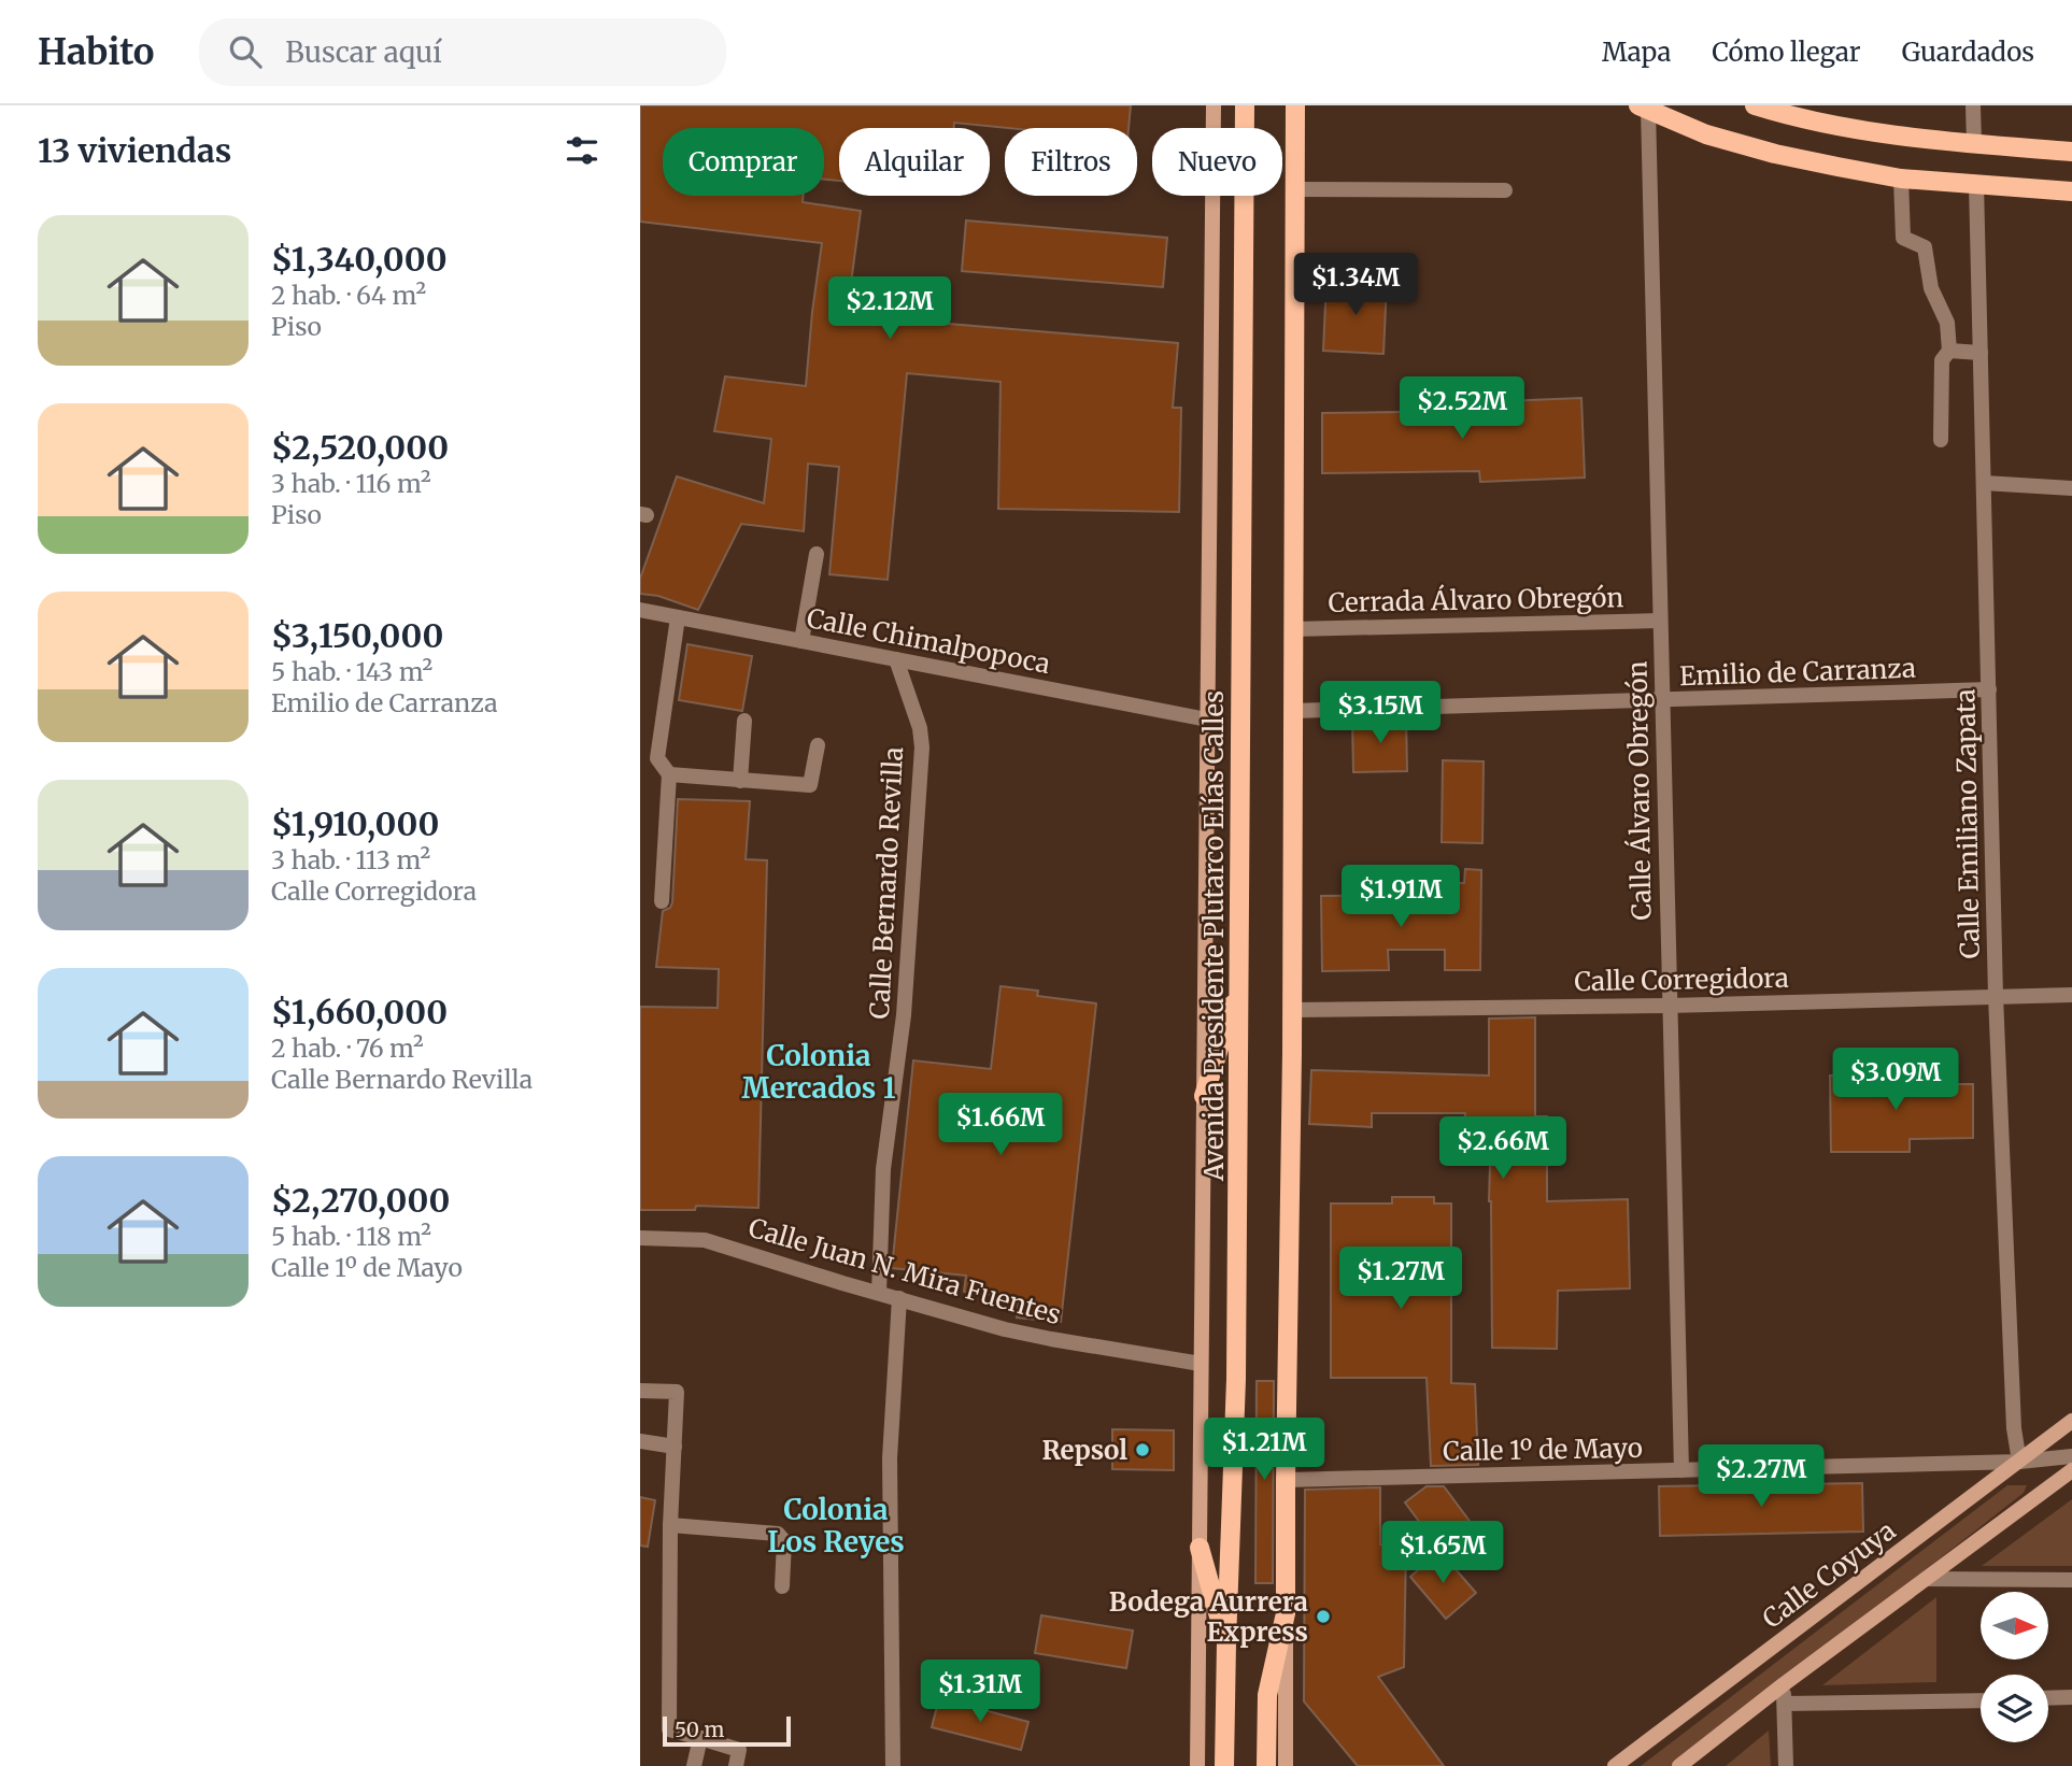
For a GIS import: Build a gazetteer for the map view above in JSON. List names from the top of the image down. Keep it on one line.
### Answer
{"streets":{"main road":["Avenida Presidente Plutarco Elías Calles"],"street":["Cerrada Álvaro Obregón","Calle Chimalpopoca","Emilio de Carranza","Calle Álvaro Obregón","Calle Emiliano Zapata","Calle Bernardo Revilla","Calle Corregidora","Calle Juan N. Mira Fuentes","Calle 1º de Mayo","Calle Coyuya"]},"crossings":[["Cerrada Álvaro Obregón","Calle Álvaro Obregón"],["Calle Chimalpopoca","Calle Bernardo Revilla"],["Calle Chimalpopoca","Avenida Presidente Plutarco Elías Calles"],["Emilio de Carranza","Calle Álvaro Obregón"],["Emilio de Carranza","Calle Emiliano Zapata"],["Calle Álvaro Obregón","Calle Corregidora"],["Calle Álvaro Obregón","Calle 1º de Mayo"],["Calle Emiliano Zapata","Calle Corregidora"],["Calle Emiliano Zapata","Calle 1º de Mayo"],["Calle Emiliano Zapata","Calle Coyuya"],["Calle Bernardo Revilla","Calle Juan N. Mira Fuentes"],["Avenida Presidente Plutarco Elías Calles","Calle Juan N. Mira Fuentes"],["Calle 1º de Mayo","Calle Coyuya"]],"districts":["Colonia Mercados 1","Colonia Los Reyes"],"places":["Repsol","Bodega Aurrera Express"],"scale_bar":"50 m","north":"right","page":{"header":"Habito","search":"Buscar aquí","nav":["Mapa","Cómo llegar","Guardados"],"heading":"13 viviendas","chip":["Comprar","Alquilar","Filtros","Nuevo"],"list":[{"name":"$1,340,000","note":"2 hab. · 64 m² · Piso"},{"name":"$2,520,000","note":"3 hab. · 116 m² · Piso"},{"name":"$3,150,000","note":"5 hab. · 143 m² · Emilio de Carranza"},{"name":"$1,910,000","note":"3 hab. · 113 m² · Calle Corregidora"},{"name":"$1,660,000","note":"2 hab. · 76 m² · Calle Bernardo Revilla"},{"name":"$2,270,000","note":"5 hab. · 118 m² · Calle 1º de Mayo"}],"price":["$1.34M","$2.12M","$2.52M","$3.15M","$1.91M","$3.09M","$1.66M","$2.66M","$1.27M","$1.21M","$2.27M","$1.65M","$1.31M"],"scale":"50 m"}}
